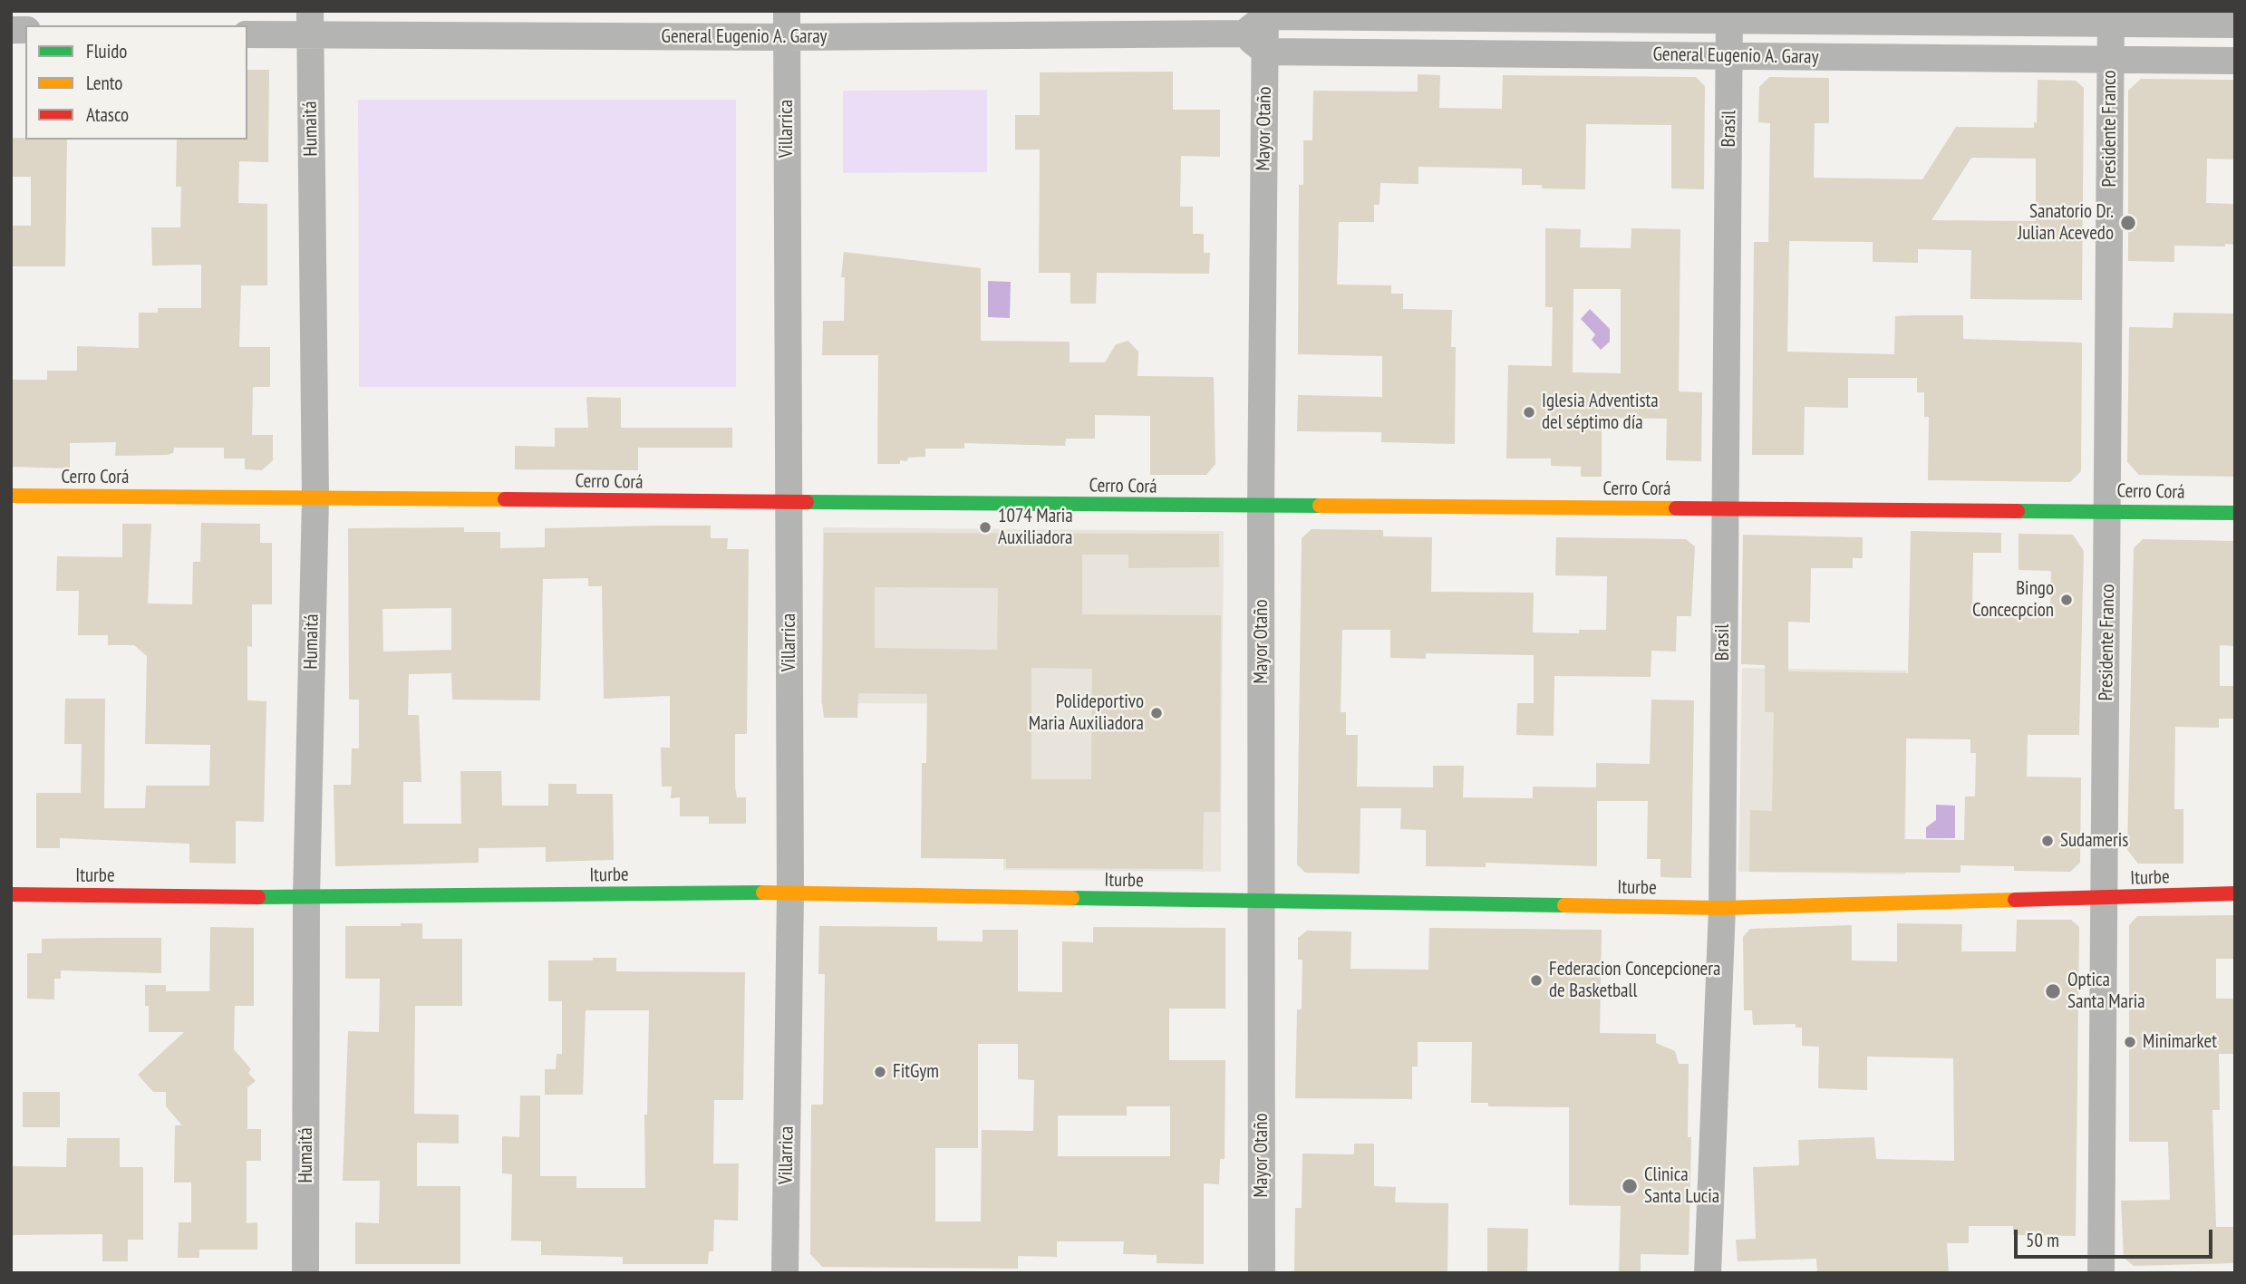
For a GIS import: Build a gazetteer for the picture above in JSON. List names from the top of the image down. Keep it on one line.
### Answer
{"streets":{"street":["General Eugenio A. Garay","Humaitá","Villarrica","Mayor Otaño","Brasil","Presidente Franco","Cerro Corá","Iturbe"]},"crossings":[["General Eugenio A. Garay","Humaitá"],["General Eugenio A. Garay","Villarrica"],["General Eugenio A. Garay","Mayor Otaño"],["General Eugenio A. Garay","Brasil"],["General Eugenio A. Garay","Presidente Franco"],["Humaitá","Cerro Corá"],["Humaitá","Iturbe"],["Villarrica","Cerro Corá"],["Villarrica","Iturbe"],["Mayor Otaño","Cerro Corá"],["Mayor Otaño","Iturbe"],["Brasil","Cerro Corá"],["Brasil","Iturbe"],["Presidente Franco","Cerro Corá"],["Presidente Franco","Iturbe"]],"places":["Sanatorio Dr. Julian Acevedo","Iglesia Adventista del séptimo día","1074 Maria Auxiliadora","Bingo Concecpcion","Polideportivo Maria Auxiliadora","Sudameris","Federacion Concepcionera de Basketball","Optica Santa Maria","Minimarket","FitGym","Clinica Santa Lucia"],"legend":["Fluido","Lento","Atasco"],"scale_bar":"50 m"}
